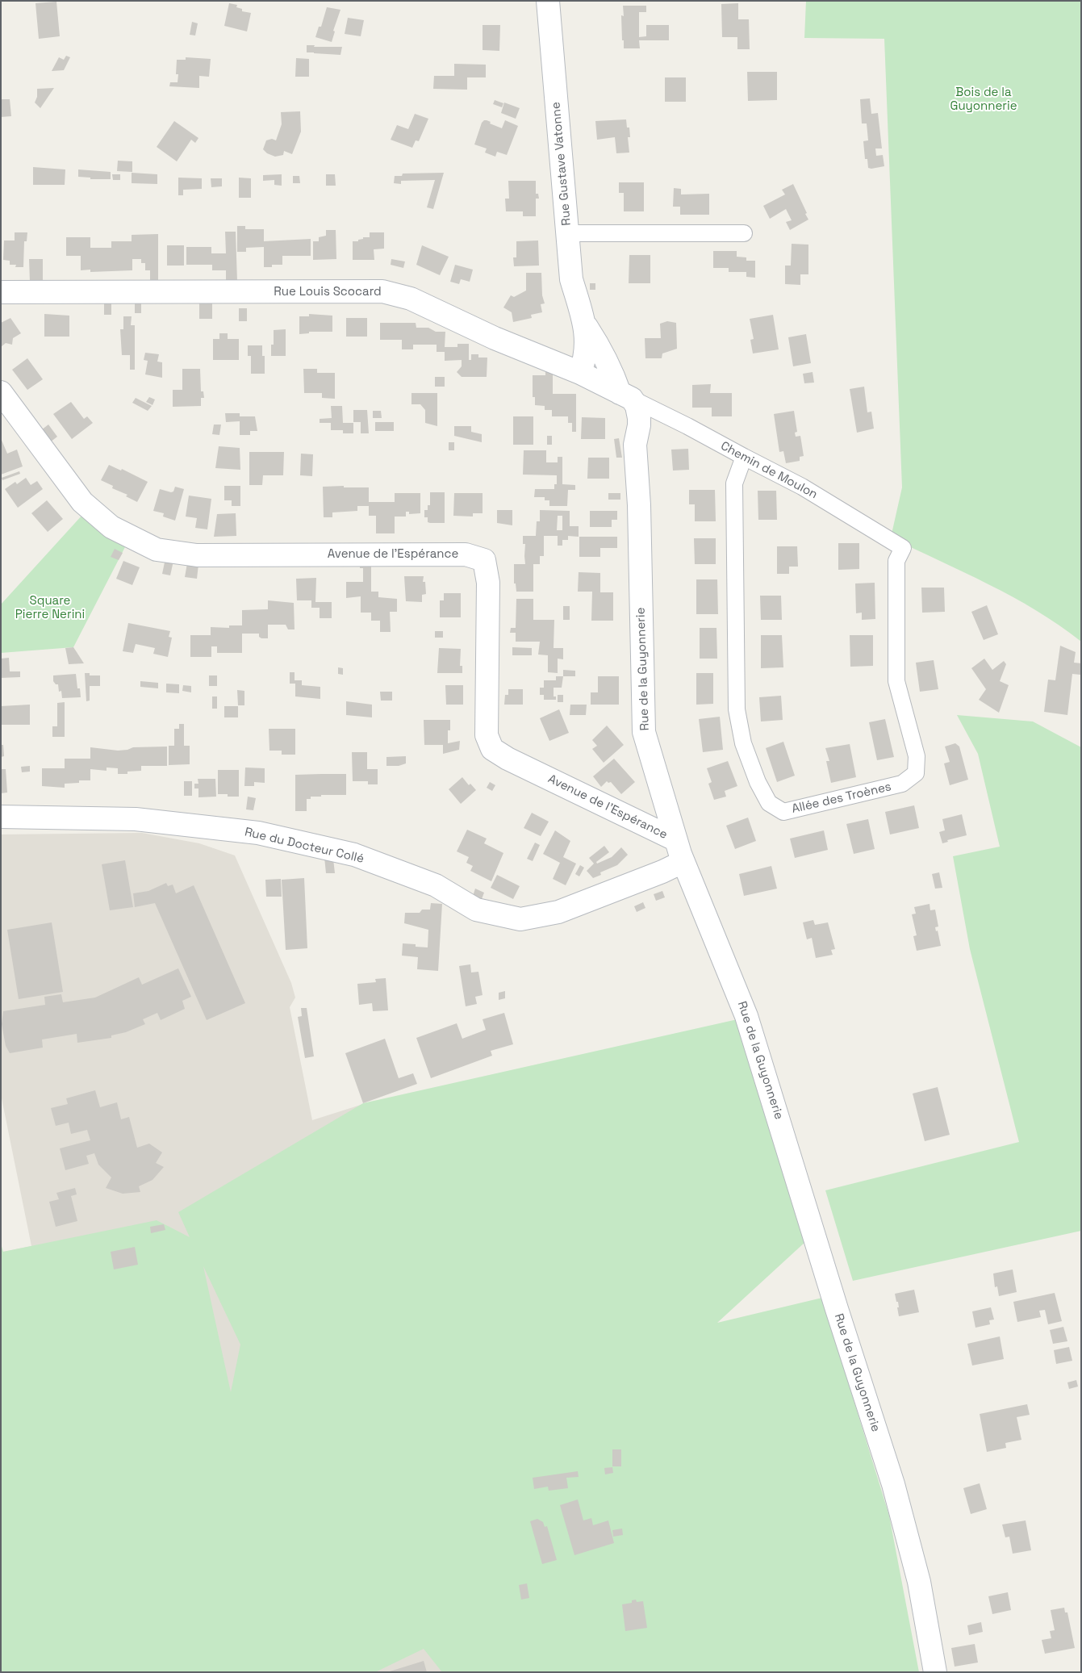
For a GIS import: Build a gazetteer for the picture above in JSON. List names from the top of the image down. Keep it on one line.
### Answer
{"streets":{"street":["Rue Gustave Vatonne","Rue Louis Scocard","Chemin de Moulon","Avenue de l'Espérance","Rue de la Guyonnerie","Allée des Troènes","Rue du Docteur Collé"]},"crossings":[["Rue Gustave Vatonne","Rue Louis Scocard"],["Rue Gustave Vatonne","Chemin de Moulon"],["Rue Gustave Vatonne","Rue de la Guyonnerie"],["Rue Louis Scocard","Chemin de Moulon"],["Rue Louis Scocard","Rue de la Guyonnerie"],["Chemin de Moulon","Rue de la Guyonnerie"],["Chemin de Moulon","Allée des Troènes"],["Avenue de l'Espérance","Rue de la Guyonnerie"],["Rue de la Guyonnerie","Rue du Docteur Collé"]],"parks":["Bois de la Guyonnerie","Square Pierre Nerini"]}
